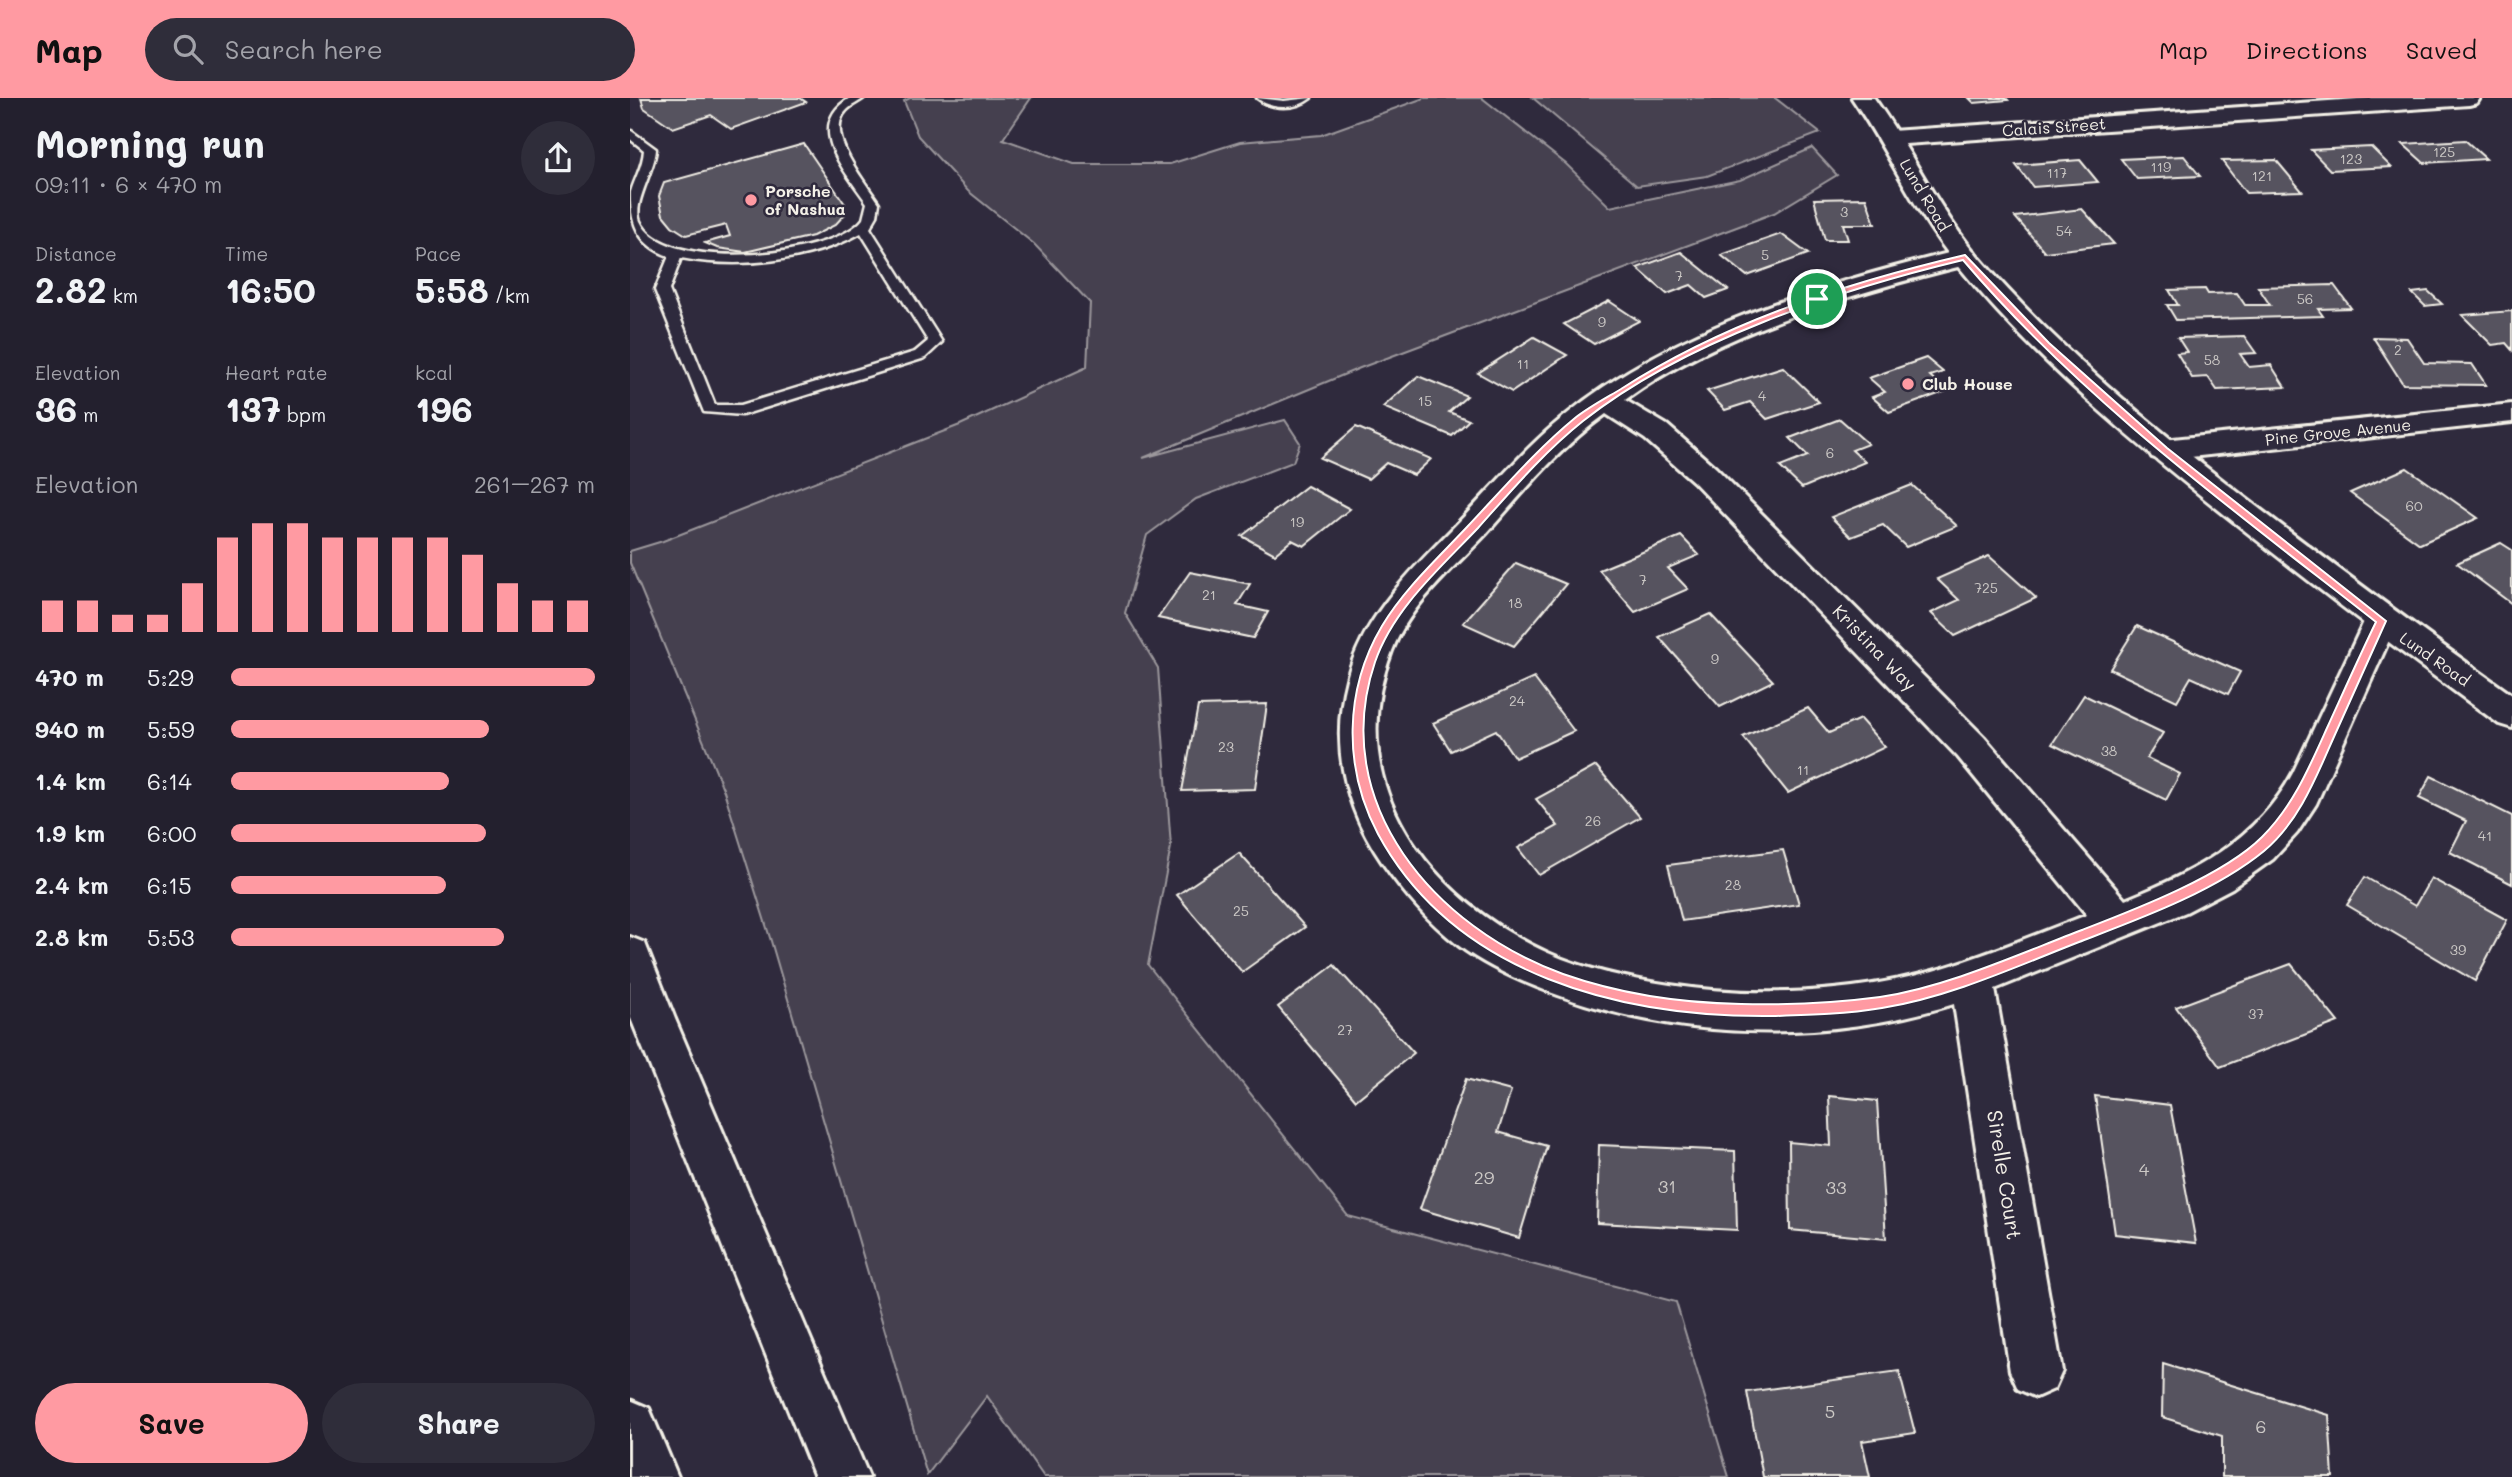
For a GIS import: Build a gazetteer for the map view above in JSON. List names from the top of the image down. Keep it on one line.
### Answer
{"streets":{"main road":["Calais Street","Lund Road","Pine Grove Avenue","Kristina Way","Sirelle Court"]},"crossings":[["Calais Street","Lund Road"],["Lund Road","Pine Grove Avenue"]],"places":["Porsche of Nashua","Club House"],"house_numbers":["125","123","119","117","121","3","54","5","7","56","9","2","58","11","4","15","6","60","19","7","725","21","18","9","24","23","38","11","26","41","28","25","39","37","27","4","29","31","33","5","6"],"page":{"header":"Map","search":"Search here","nav":["Map","Directions","Saved"],"heading":["Morning run","09:11 · 6 × 470 m"],"stats":[["Distance","2.82 km"],["Time","16:50"],["Pace","5:58 /km"],["Elevation","36 m"],["Heart rate","137 bpm"],["kcal","196"]],"chart":["Elevation","261–267 m"],"list":[{"name":"470 m","note":"5:29"},{"name":"940 m","note":"5:59"},{"name":"1.4 km","note":"6:14"},{"name":"1.9 km","note":"6:00"},{"name":"2.4 km","note":"6:15"},{"name":"2.8 km","note":"5:53"}],"buttons":["Save","Share"]}}
